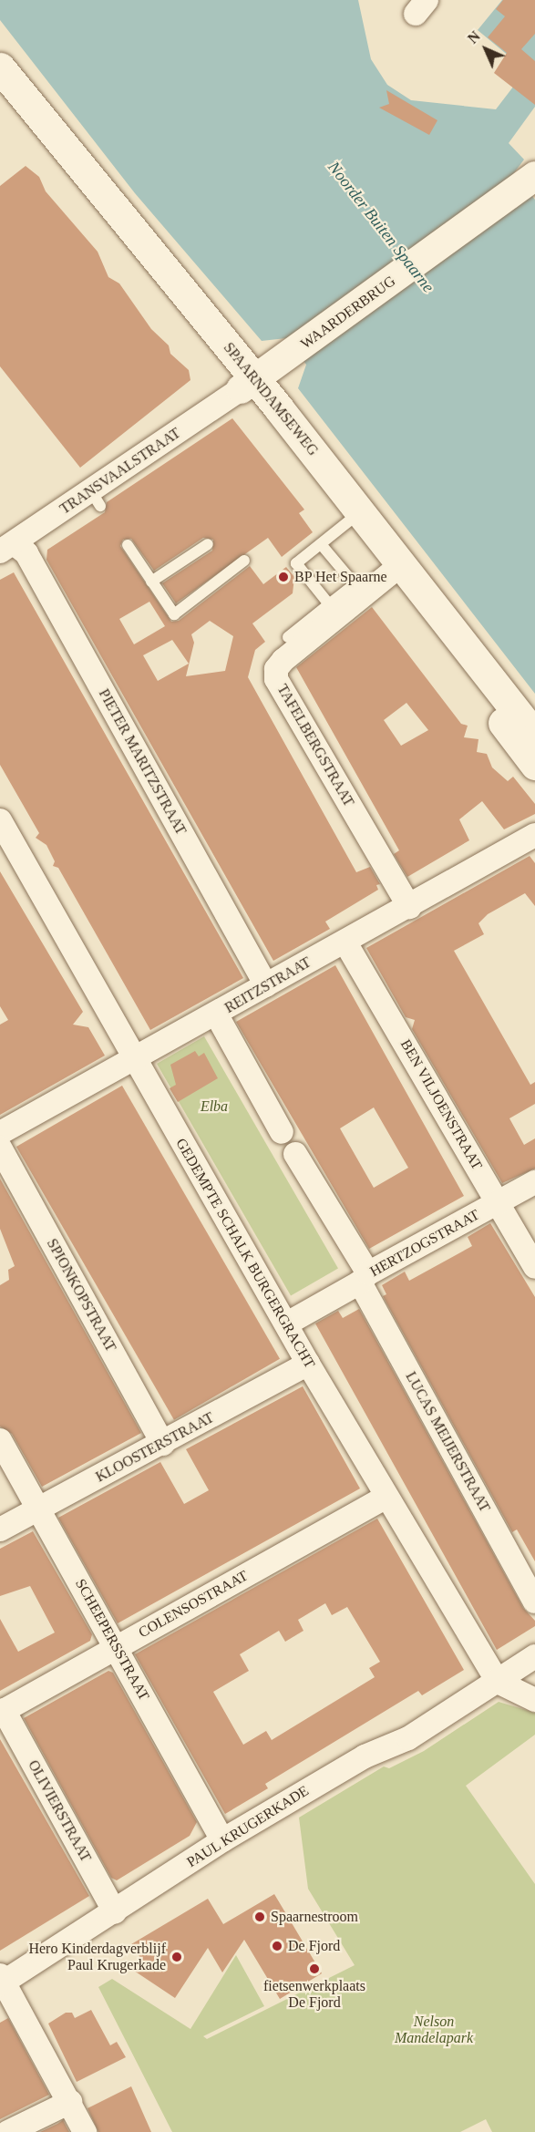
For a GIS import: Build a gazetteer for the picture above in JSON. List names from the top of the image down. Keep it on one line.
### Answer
{"streets":{"main road":["SPAARNDAMSEWEG"],"street":["WAARDERBRUG","TRANSVAALSTRAAT","TAFELBERGSTRAAT","PIETER MARITZSTRAAT","REITZSTRAAT","BEN VILJOENSTRAAT","HERTZOGSTRAAT","GEDEMPTE SCHALK BURGERGRACHT","SPIONKOPSTRAAT","LUCAS MEIJERSTRAAT","KLOOSTERSTRAAT","COLENSOSTRAAT","SCHEEPERSSTRAAT","OLIVIERSTRAAT","PAUL KRUGERKADE"]},"crossings":[["WAARDERBRUG","SPAARNDAMSEWEG"],["WAARDERBRUG","TRANSVAALSTRAAT"],["SPAARNDAMSEWEG","TRANSVAALSTRAAT"],["SPAARNDAMSEWEG","TAFELBERGSTRAAT"],["TRANSVAALSTRAAT","PIETER MARITZSTRAAT"],["TAFELBERGSTRAAT","REITZSTRAAT"],["PIETER MARITZSTRAAT","REITZSTRAAT"],["REITZSTRAAT","BEN VILJOENSTRAAT"],["REITZSTRAAT","GEDEMPTE SCHALK BURGERGRACHT"],["BEN VILJOENSTRAAT","HERTZOGSTRAAT"],["HERTZOGSTRAAT","GEDEMPTE SCHALK BURGERGRACHT"],["HERTZOGSTRAAT","LUCAS MEIJERSTRAAT"],["GEDEMPTE SCHALK BURGERGRACHT","KLOOSTERSTRAAT"],["GEDEMPTE SCHALK BURGERGRACHT","COLENSOSTRAAT"],["GEDEMPTE SCHALK BURGERGRACHT","PAUL KRUGERKADE"],["SPIONKOPSTRAAT","KLOOSTERSTRAAT"],["KLOOSTERSTRAAT","SCHEEPERSSTRAAT"],["COLENSOSTRAAT","SCHEEPERSSTRAAT"],["COLENSOSTRAAT","OLIVIERSTRAAT"],["SCHEEPERSSTRAAT","PAUL KRUGERKADE"],["OLIVIERSTRAAT","PAUL KRUGERKADE"]],"water":["Noorder Buiten Spaarne"],"parks":["Elba","Nelson Mandelapark"],"places":["BP Het Spaarne","Spaarnestroom","De Fjord","Hero Kinderdagverblijf Paul Krugerkade","fietsenwerkplaats De Fjord"],"north":"top left"}
